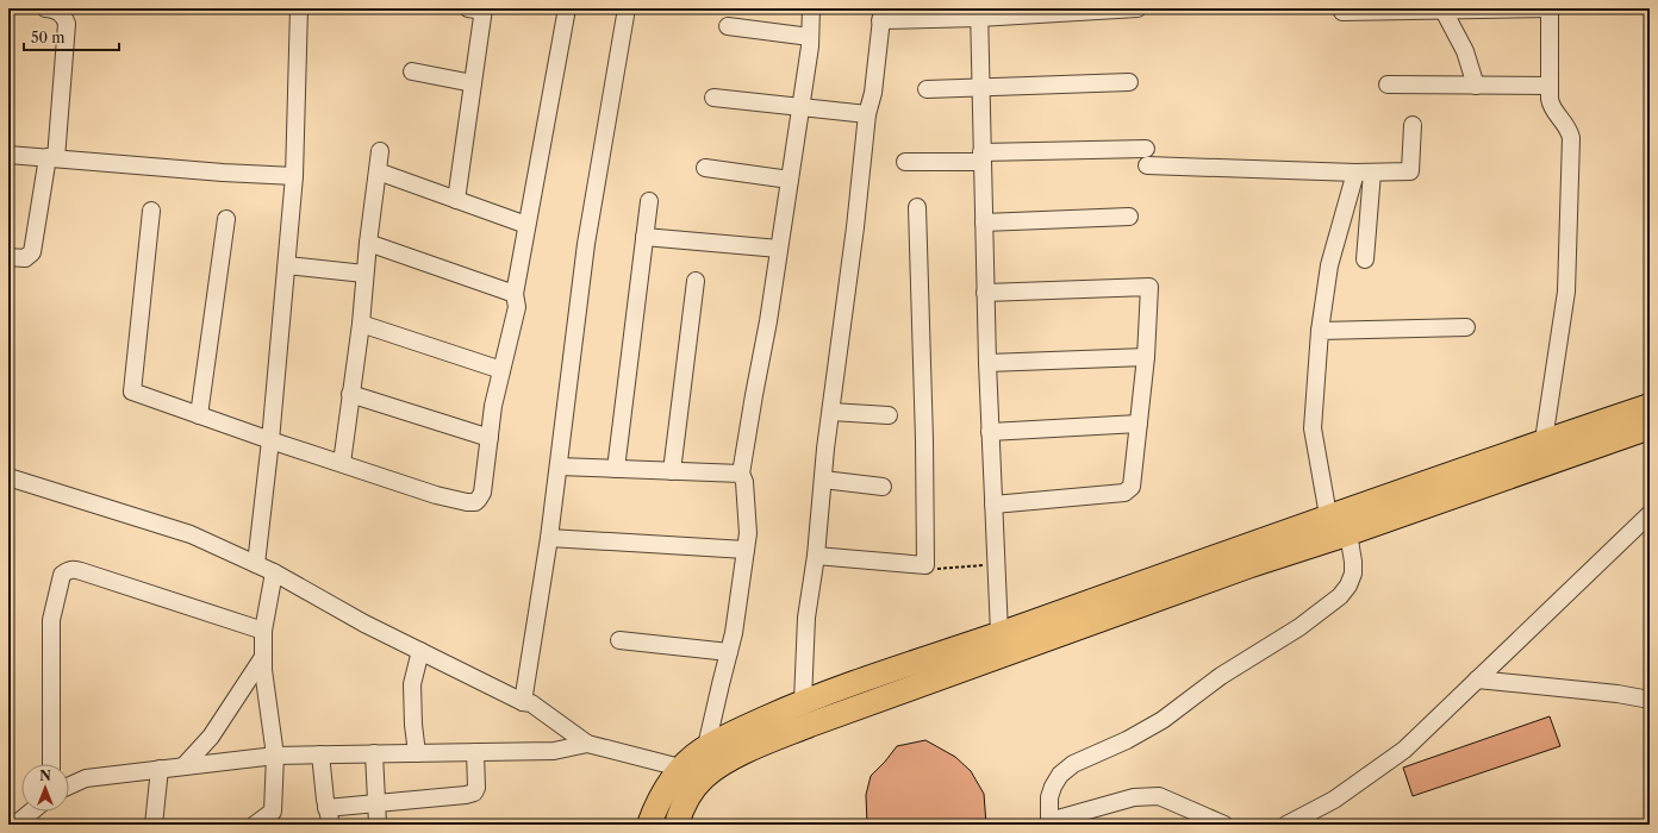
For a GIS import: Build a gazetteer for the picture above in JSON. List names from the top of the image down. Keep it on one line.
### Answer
{"scale_bar":"50 m","north":"top"}
